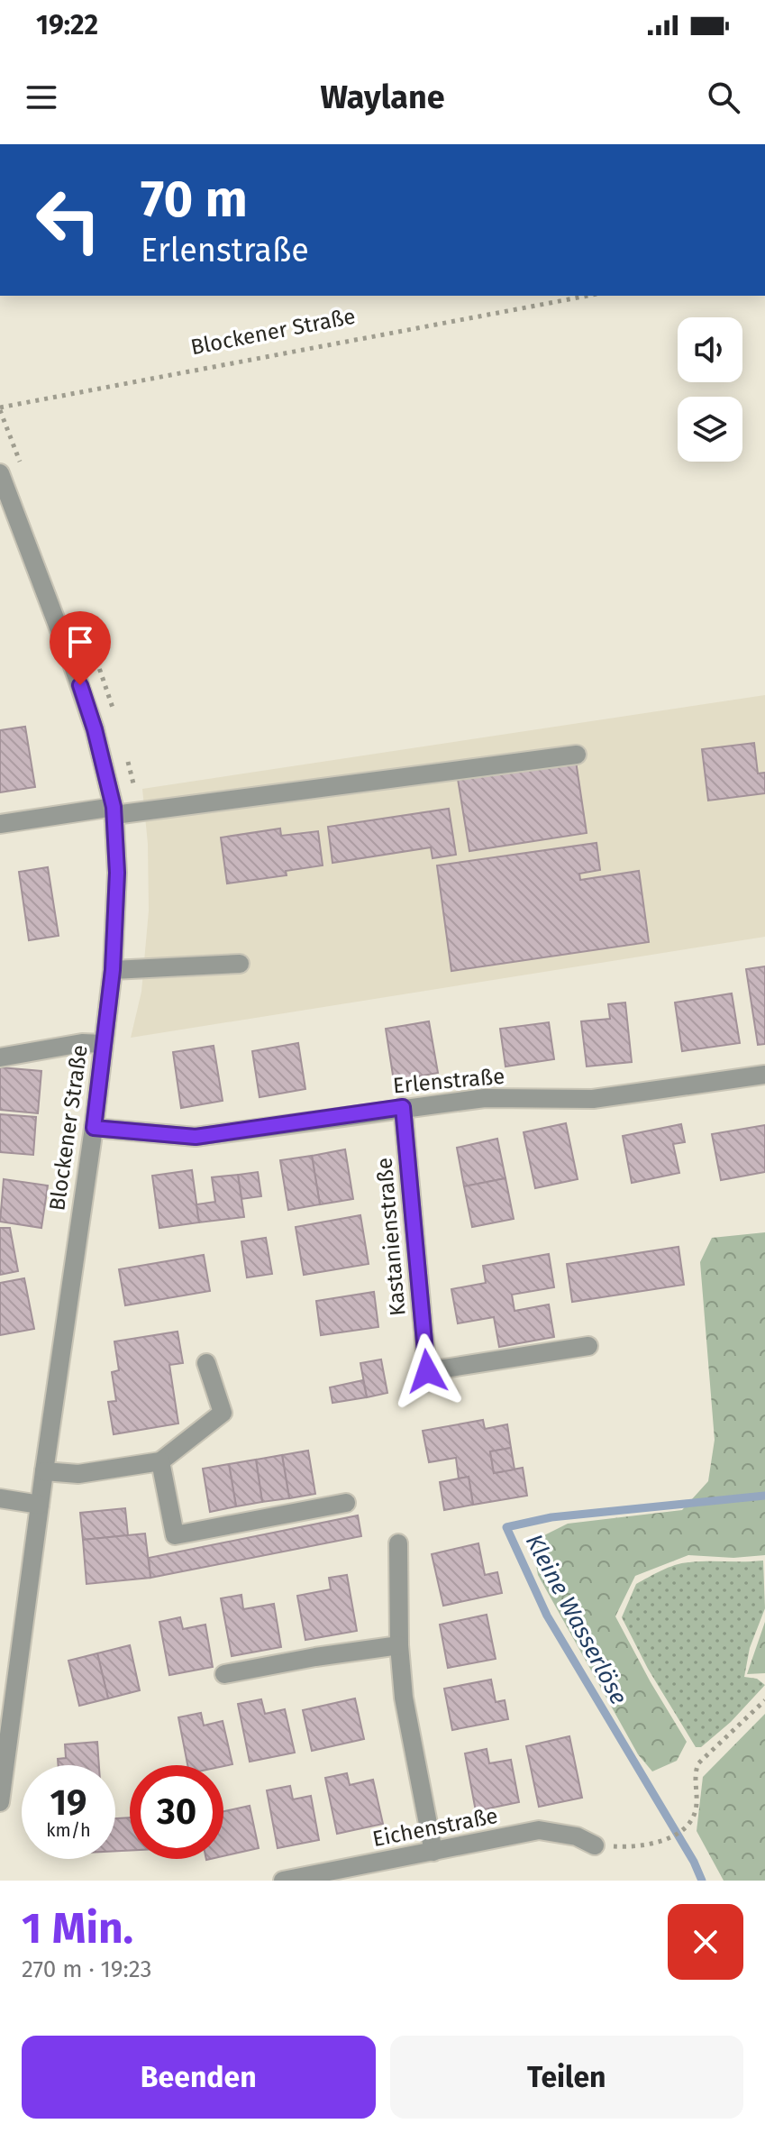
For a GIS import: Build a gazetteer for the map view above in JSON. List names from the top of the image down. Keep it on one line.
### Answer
{"streets":{"street":["Blockener Straße","Erlenstraße","Kastanienstraße","Eichenstraße"]},"crossings":[["Blockener Straße","Erlenstraße"],["Erlenstraße","Kastanienstraße"]],"water":["Kleine Wasserlöse"],"page":{"status":"19:22","header":"Waylane","turn":["70 m","Erlenstraße"],"speed":"19 km/h","limit":"30","heading":["1 Min.","270 m · 19:23"],"buttons":["Beenden","Teilen"]}}
